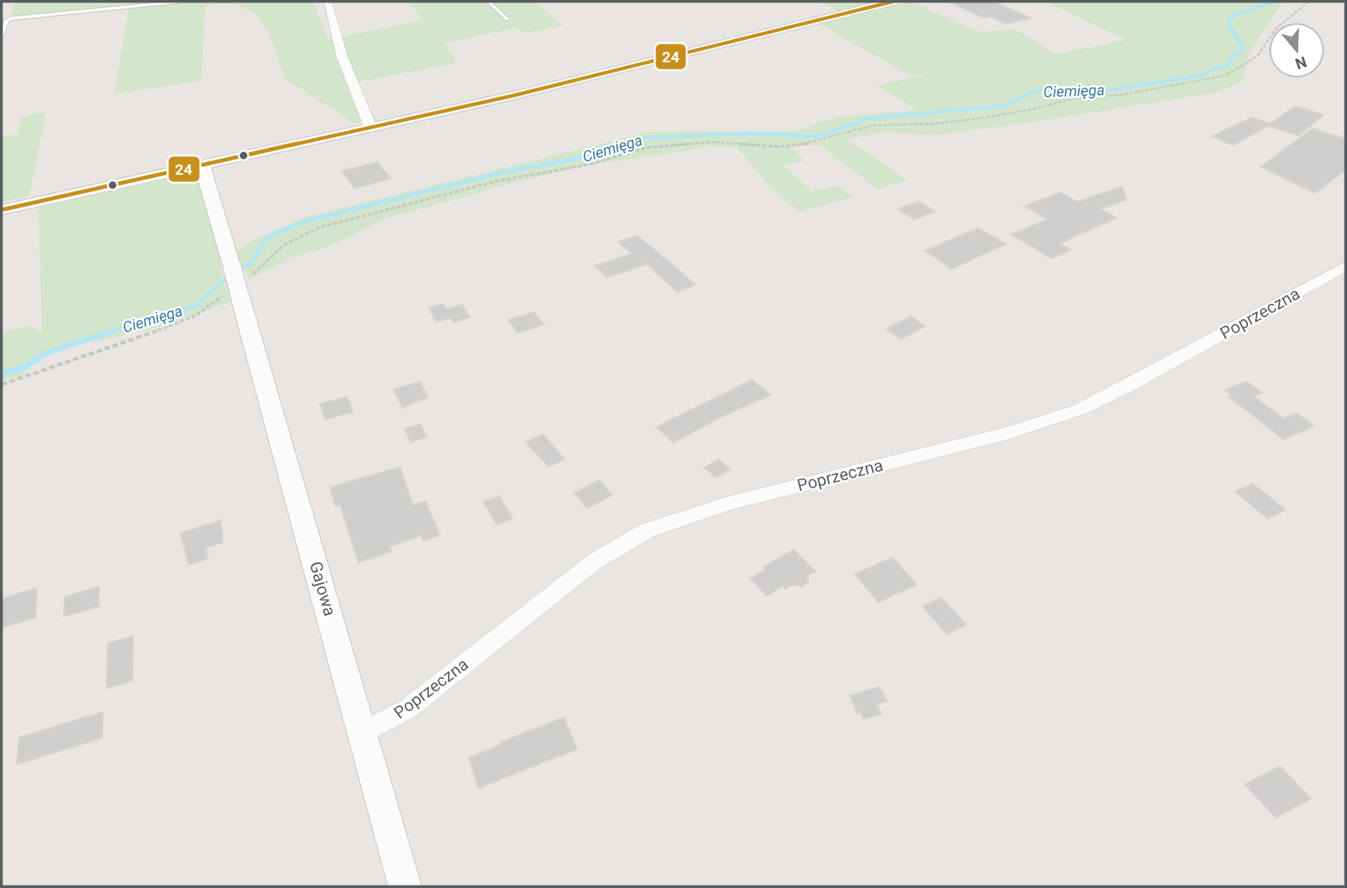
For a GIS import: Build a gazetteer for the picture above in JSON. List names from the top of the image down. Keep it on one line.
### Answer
{"streets":{"street":["Poprzeczna","Gajowa"]},"crossings":[["Poprzeczna","Gajowa"]],"water":["Ciemięga"],"lines":["transit line 24"],"north":"bottom"}
